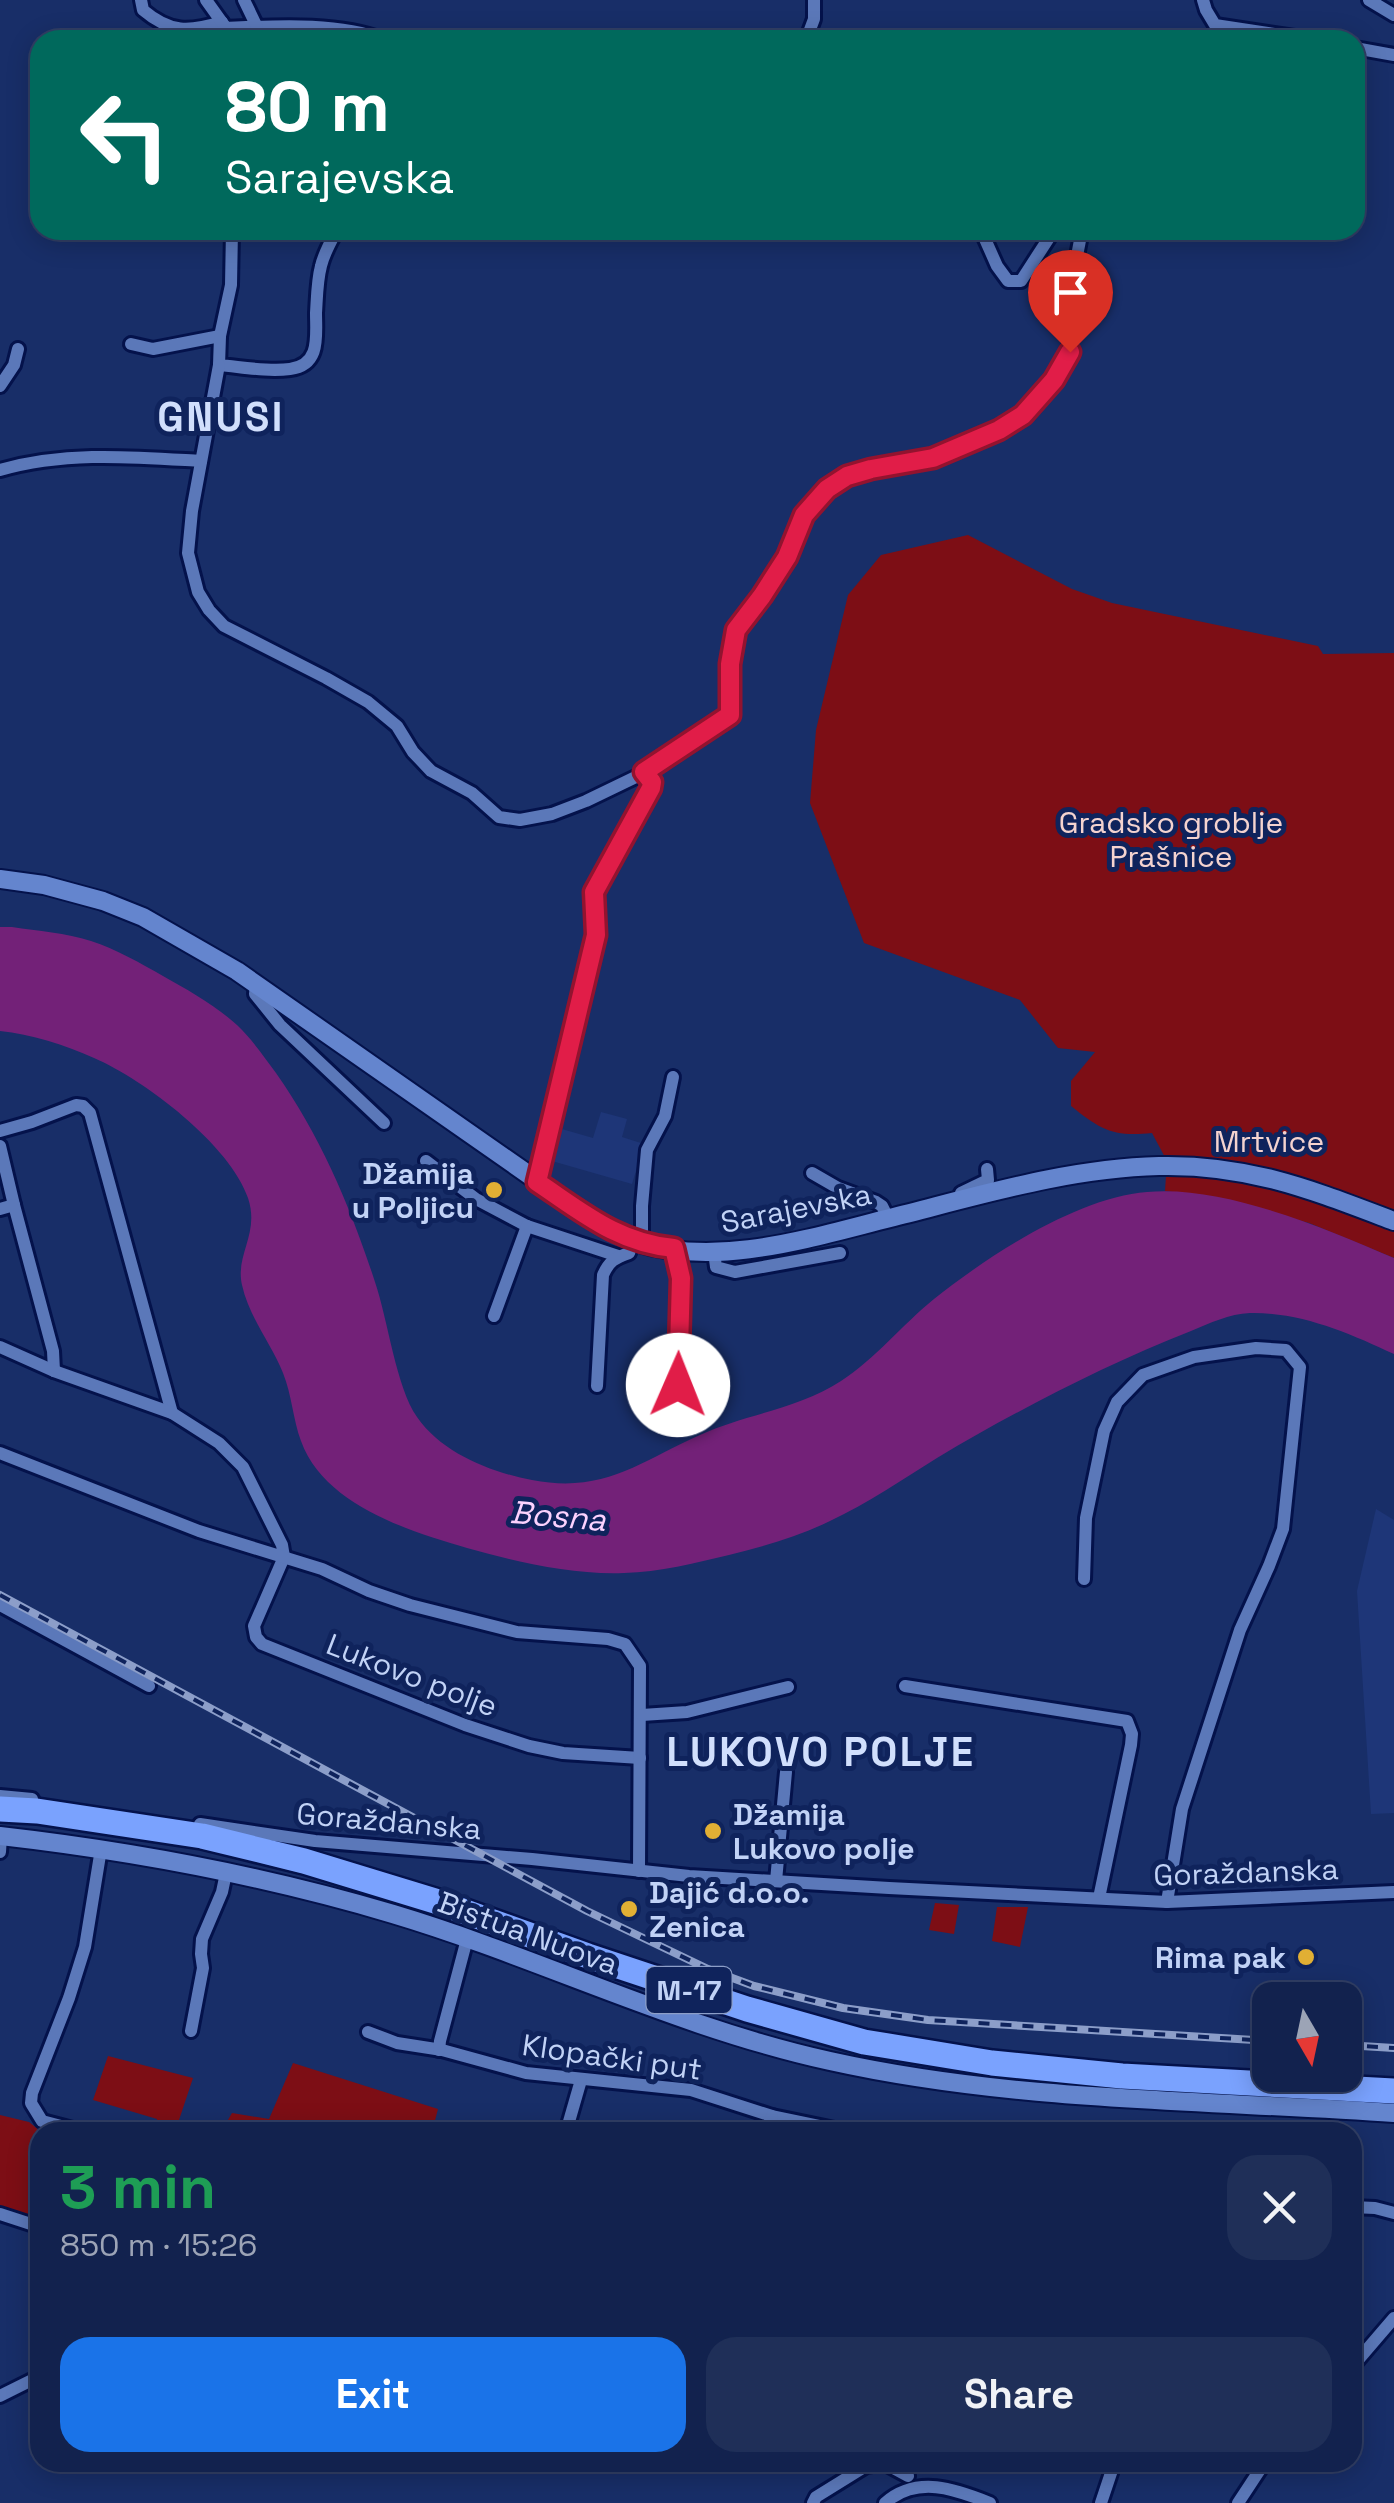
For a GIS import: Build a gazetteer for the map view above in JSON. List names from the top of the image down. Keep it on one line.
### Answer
{"streets":{"highway":["M-17"],"main road":["Sarajevska","Bistua Nuova"],"street":["Lukovo polje","Goraždanska","Klopački put"]},"districts":["GNUSI","LUKOVO POLJE"],"water":["Bosna"],"parks":["Gradsko groblje Prašnice","Mrtvice"],"places":["Džamija u Poljicu","Džamija Lukovo polje","Dajić d.o.o. Zenica","Rima pak"],"north":"bottom","page":{"turn":["80 m","Sarajevska"],"heading":["3 min","850 m · 15:26"],"buttons":["Exit","Share"]}}
